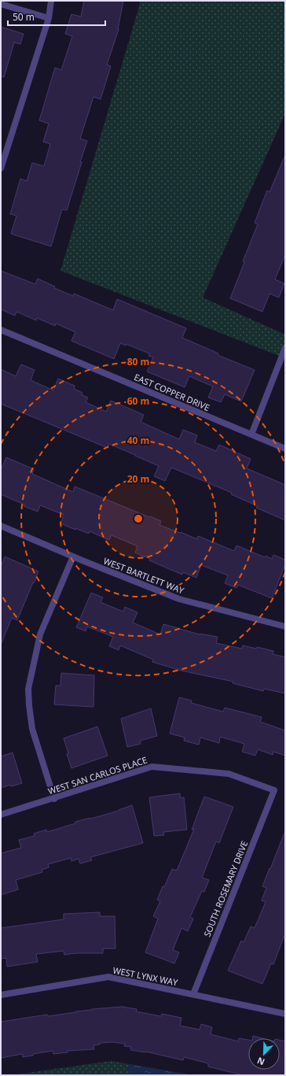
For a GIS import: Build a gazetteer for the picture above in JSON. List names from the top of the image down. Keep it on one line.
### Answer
{"streets":{"street":["EAST COPPER DRIVE","WEST BARTLETT WAY","WEST SAN CARLOS PLACE","SOUTH ROSEMARY DRIVE","WEST LYNX WAY"]},"crossings":[["WEST SAN CARLOS PLACE","SOUTH ROSEMARY DRIVE"],["SOUTH ROSEMARY DRIVE","WEST LYNX WAY"]],"scale_bar":"50 m","north":"bottom left","rings":["80 m","60 m","40 m","20 m"]}
